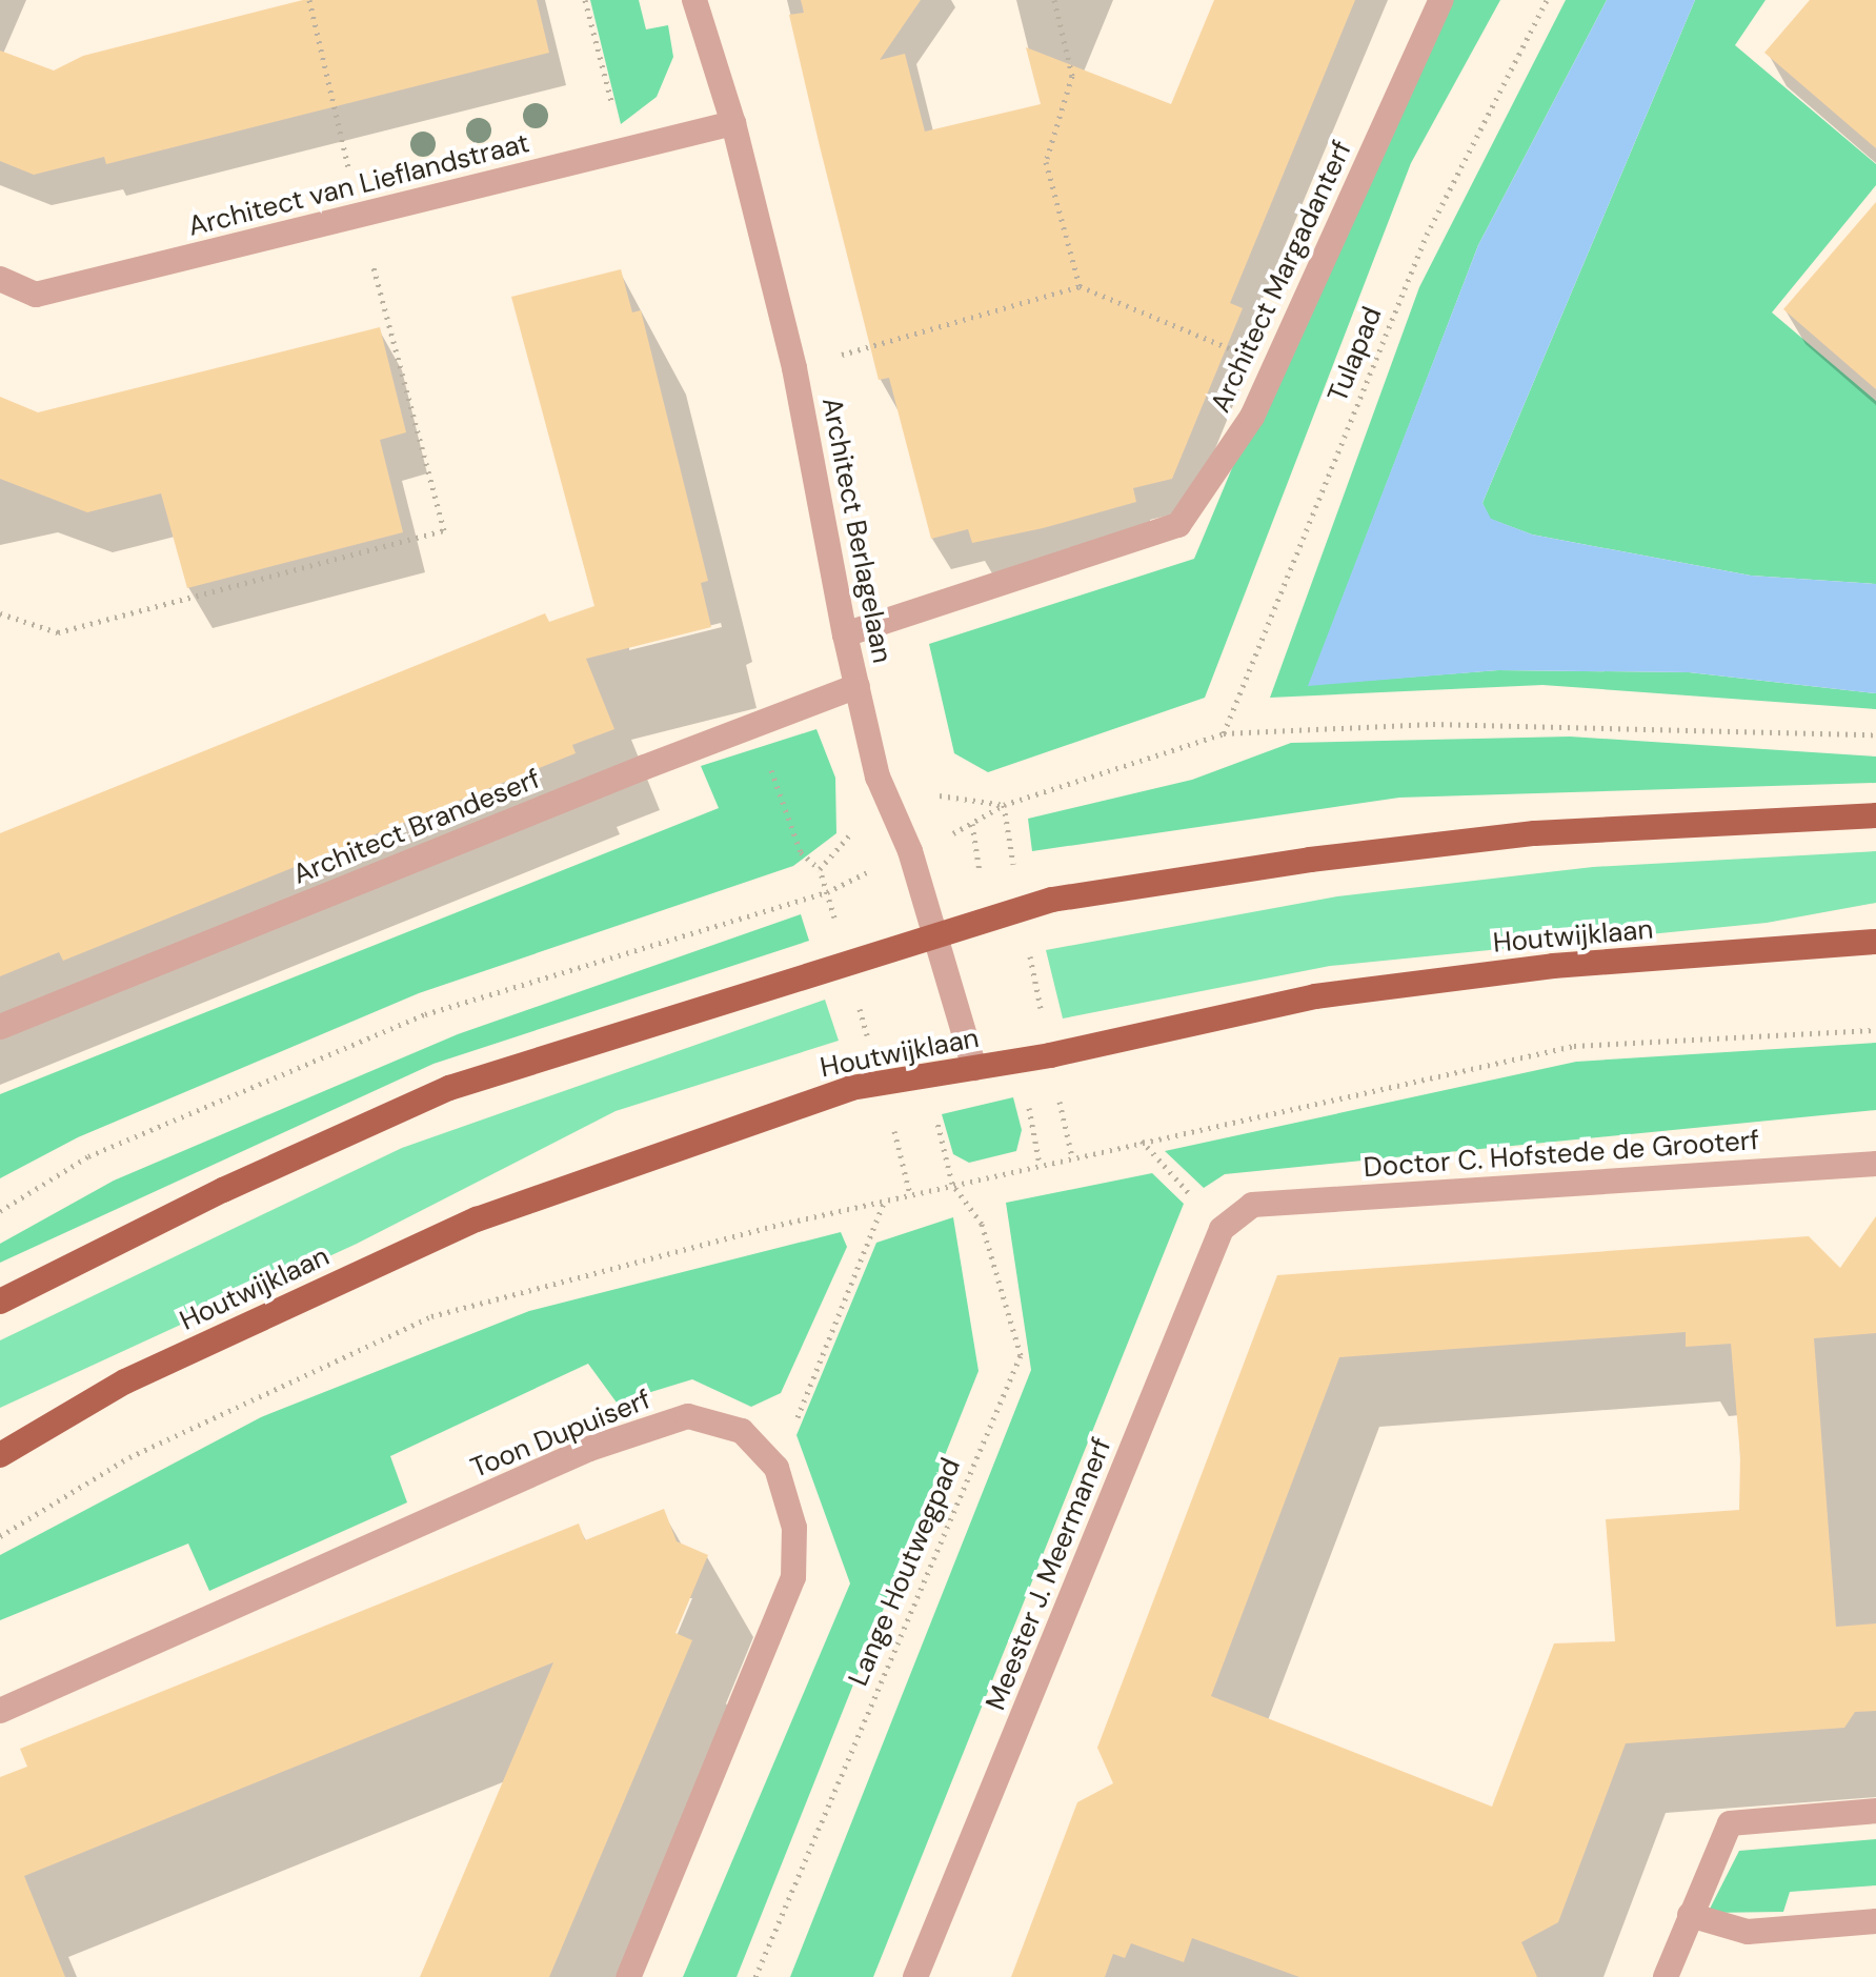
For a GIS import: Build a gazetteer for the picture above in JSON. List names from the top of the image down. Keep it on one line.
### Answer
{"streets":{"main road":["Houtwijklaan"],"street":["Architect van Lieflandstraat","Architect Margadanterf","Architect Berlagelaan","Architect Brandeserf","Doctor C. Hofstede de Grooterf","Toon Dupuiserf","Meester J. Meermanerf"],"path":["Tulapad","Lange Houtwegpad"]},"crossings":[["Architect van Lieflandstraat","Architect Berlagelaan"],["Architect Margadanterf","Architect Berlagelaan"],["Architect Berlagelaan","Architect Brandeserf"],["Architect Berlagelaan","Houtwijklaan"],["Doctor C. Hofstede de Grooterf","Meester J. Meermanerf"]]}
